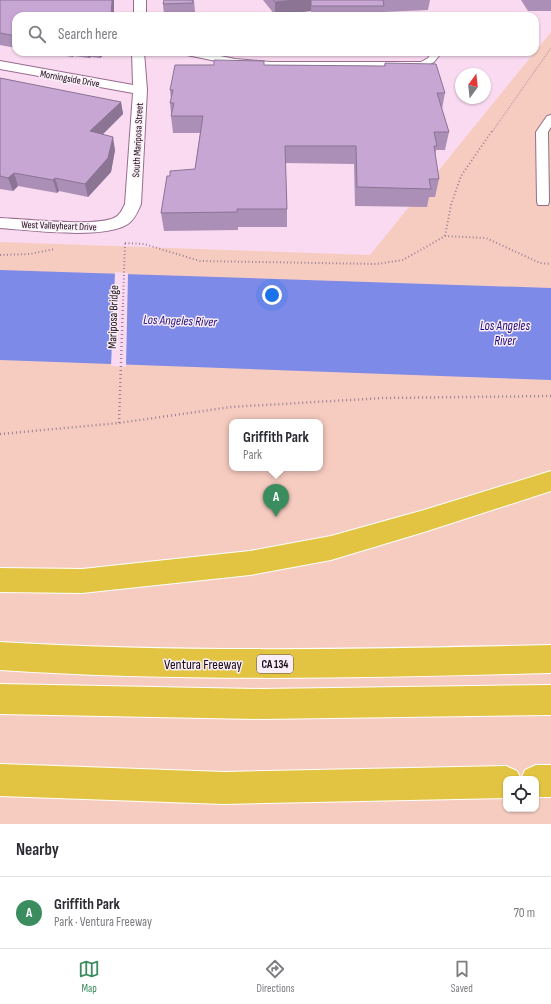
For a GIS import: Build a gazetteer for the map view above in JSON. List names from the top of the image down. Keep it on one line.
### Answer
{"streets":{"highway":["Ventura Freeway","CA 134"],"street":["Morningside Drive","South Mariposa Street","West Valleyheart Drive"],"path":["Mariposa Bridge"]},"crossings":[["Morningside Drive","South Mariposa Street"],["South Mariposa Street","West Valleyheart Drive"]],"water":["Los Angeles River"],"north":"top","page":{"search":"Search here","popup":["Griffith Park","Park"],"pins":"A","heading":"Nearby","list":[{"mark":"A","name":"Griffith Park","note":"Park · Ventura Freeway","value":"70 m"}],"nav":["Map","Directions","Saved"]}}
